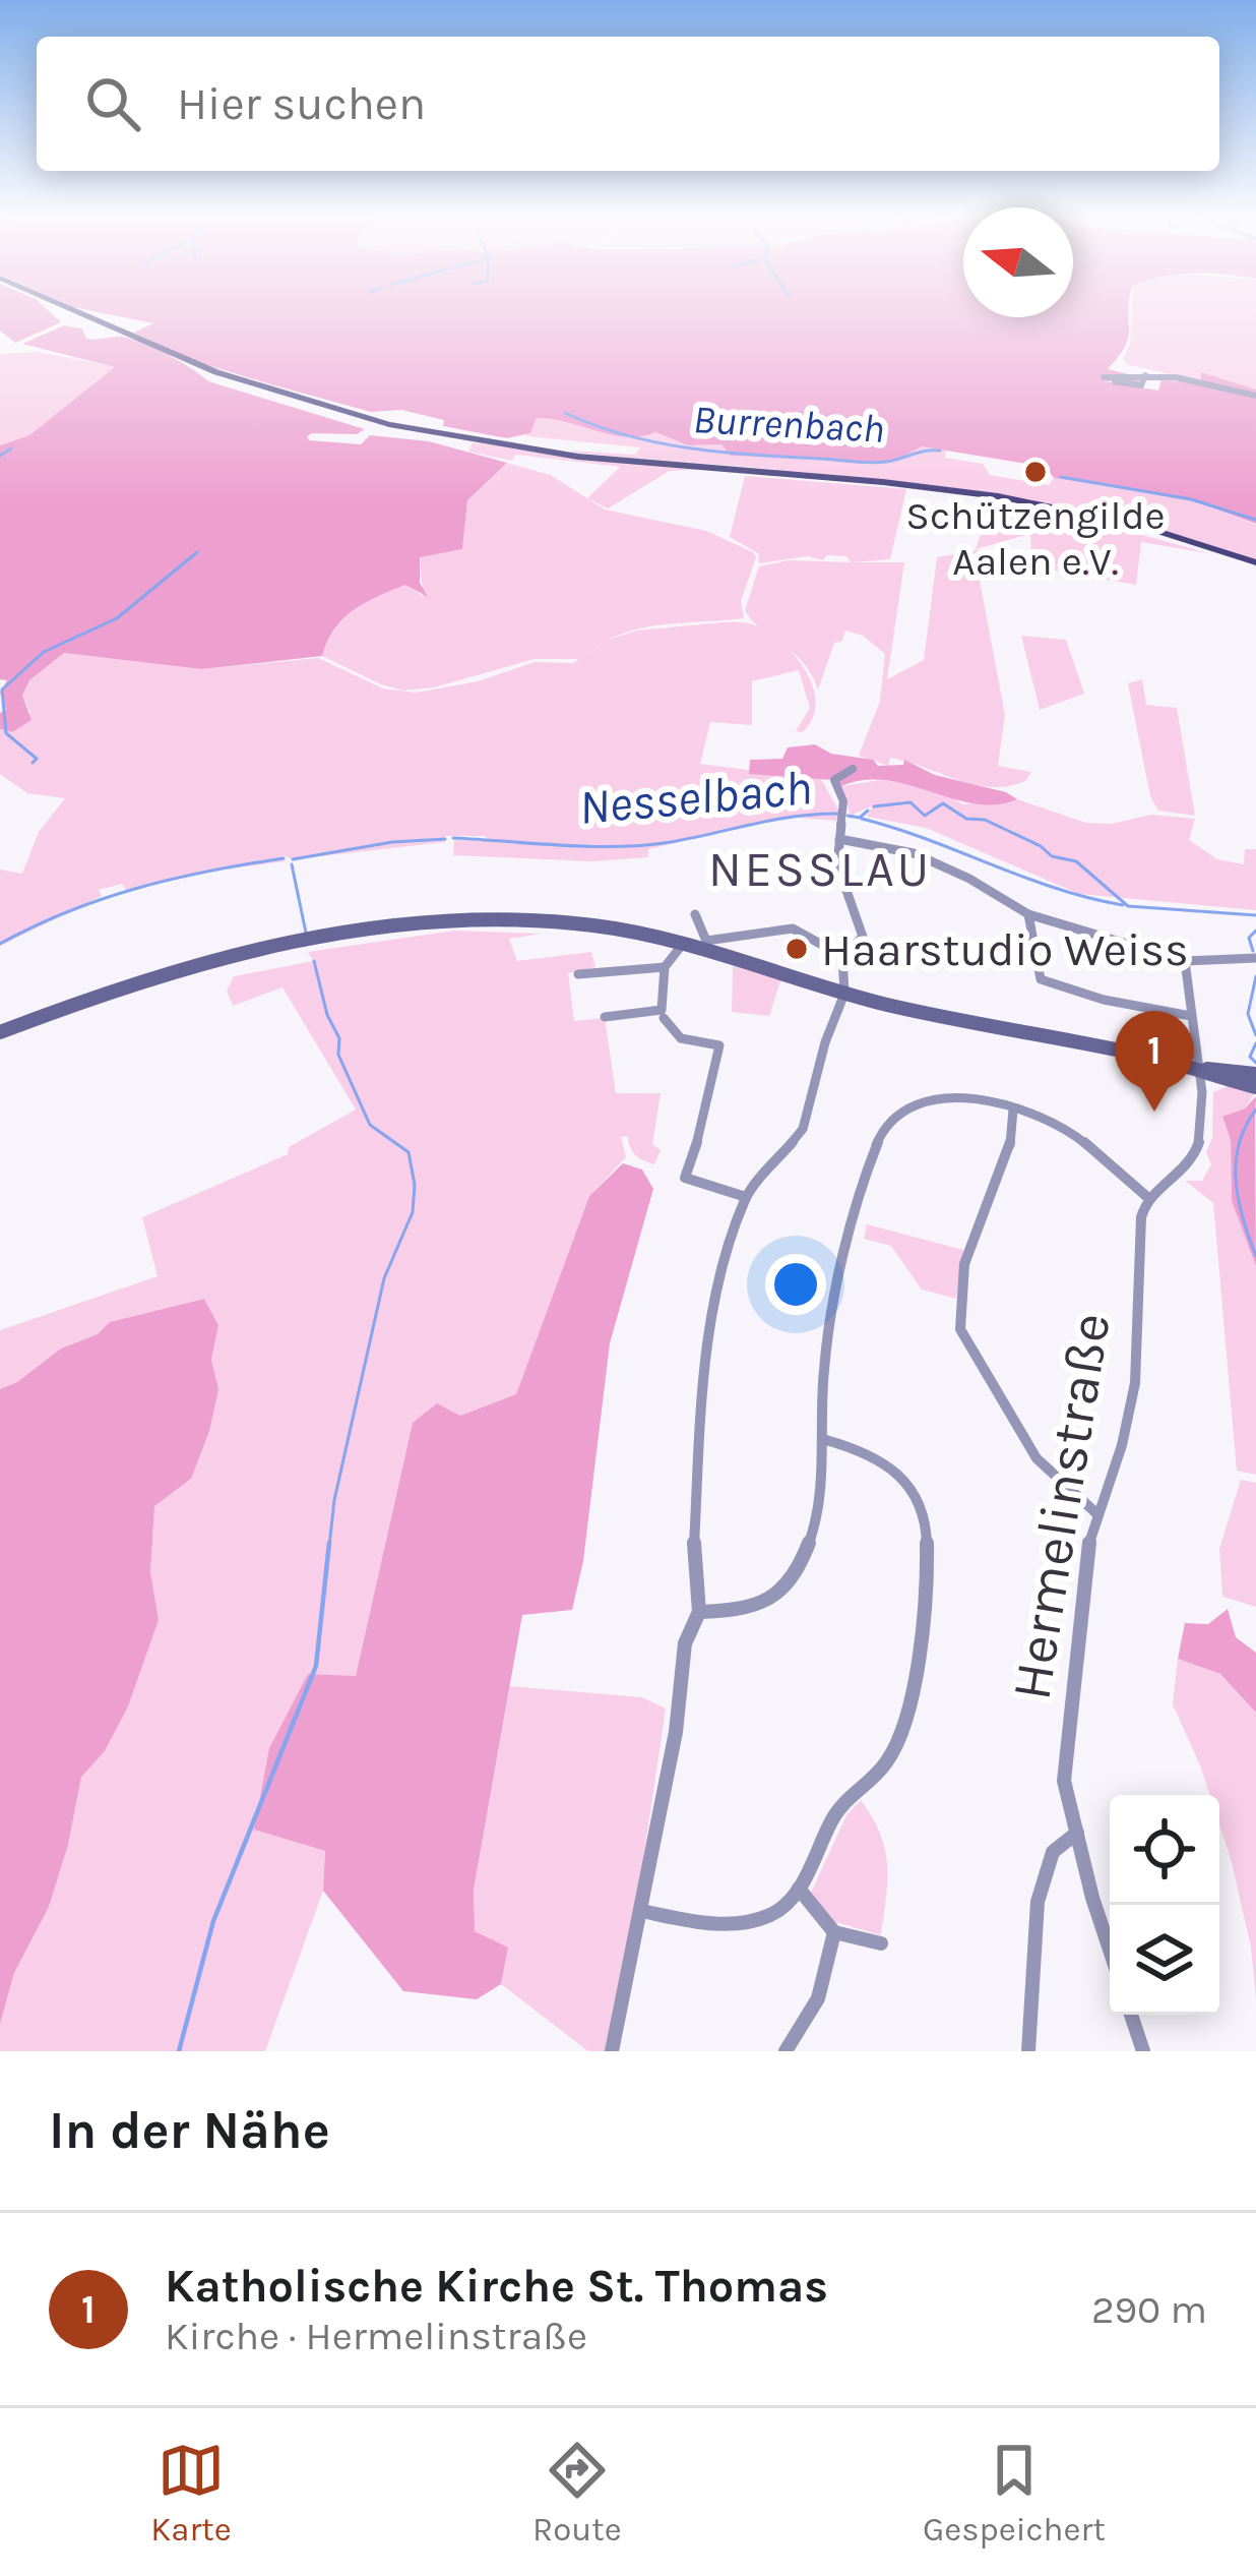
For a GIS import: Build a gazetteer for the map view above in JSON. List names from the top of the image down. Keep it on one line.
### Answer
{"streets":{"street":["Hermelinstraße"]},"districts":["NESSLAU"],"water":["Burrenbach","Nesselbach"],"places":["Schützengilde Aalen e.V.","Haarstudio Weiss"],"north":"left","page":{"search":"Hier suchen","pins":"1","heading":"In der Nähe","list":[{"mark":"1","name":"Katholische Kirche St. Thomas","note":"Kirche · Hermelinstraße","value":"290 m"}],"nav":["Karte","Route","Gespeichert"]}}
